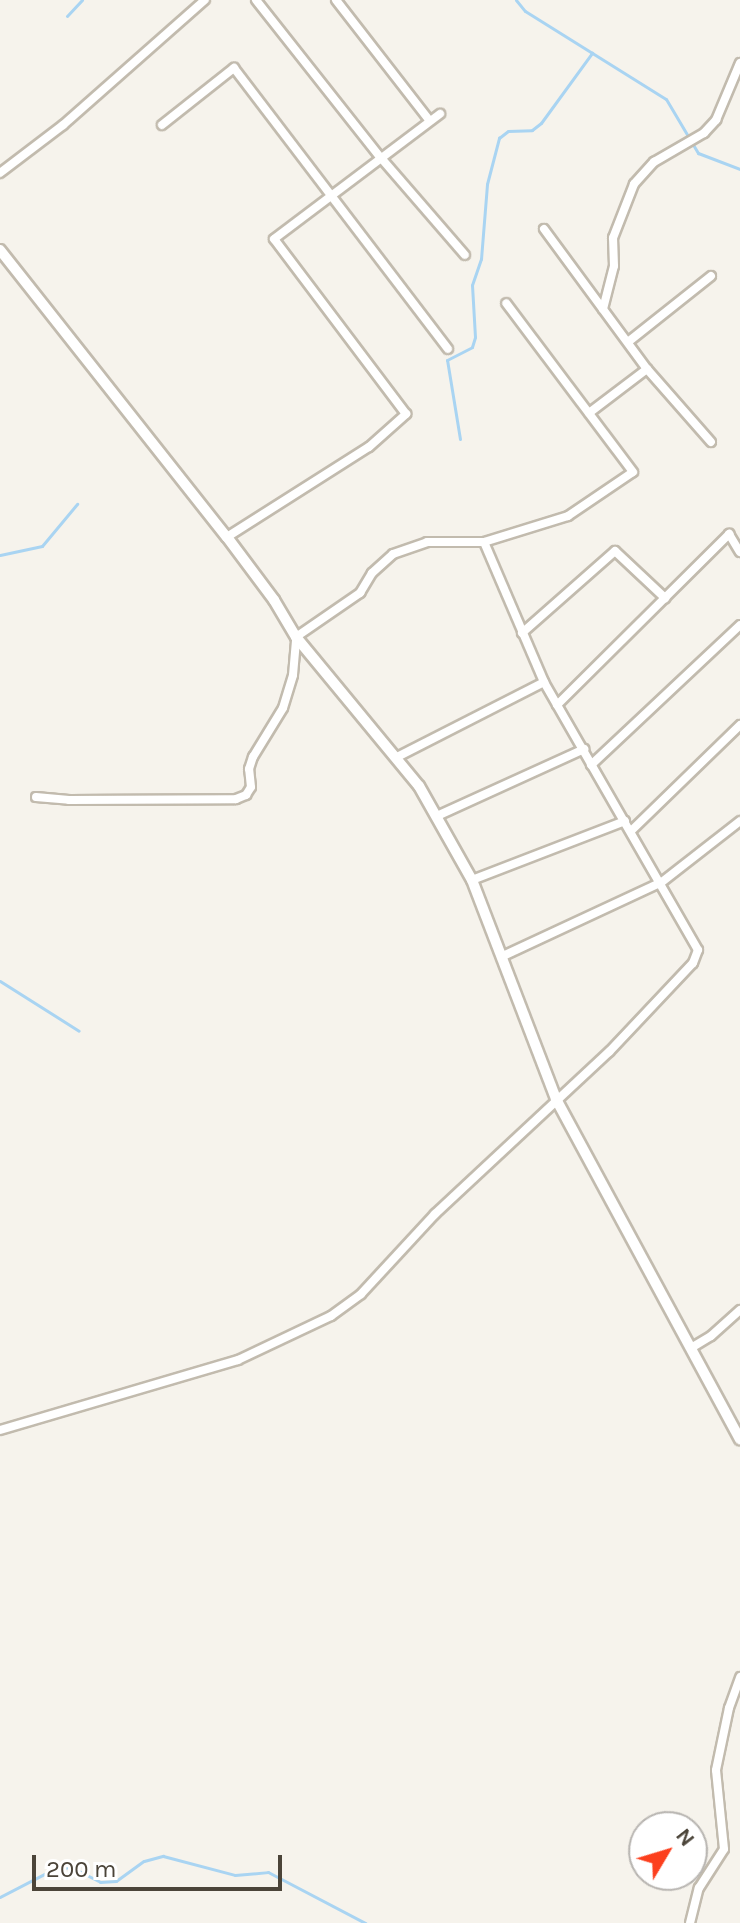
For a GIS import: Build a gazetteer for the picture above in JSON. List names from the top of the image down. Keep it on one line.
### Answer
{"scale_bar":"200 m","north":"top right"}
